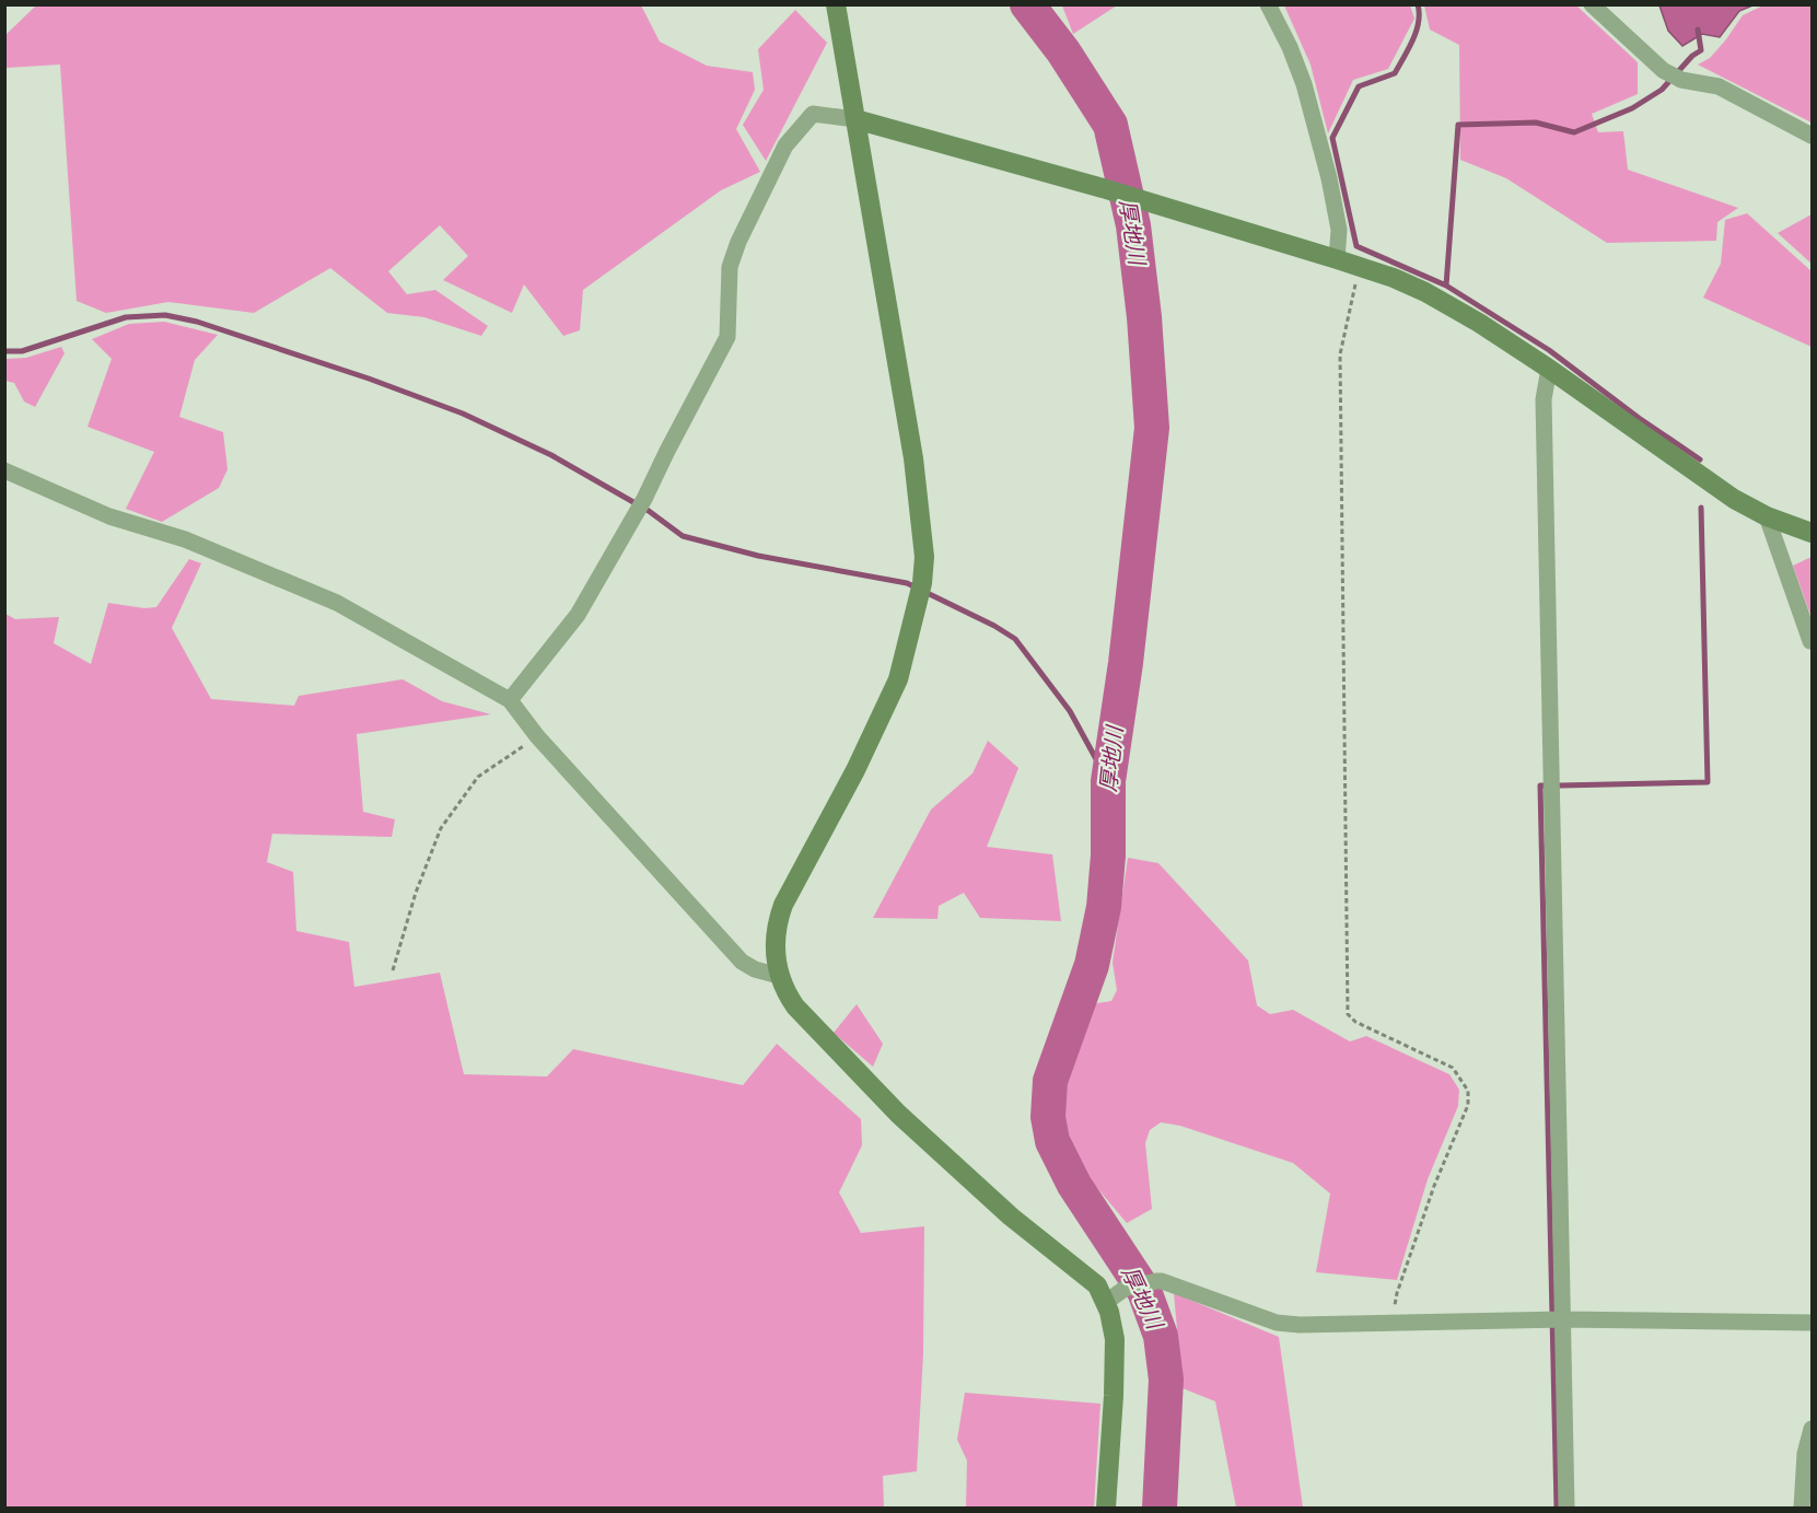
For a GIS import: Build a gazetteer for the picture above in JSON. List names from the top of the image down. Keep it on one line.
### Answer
{"water":["厚地川"]}
